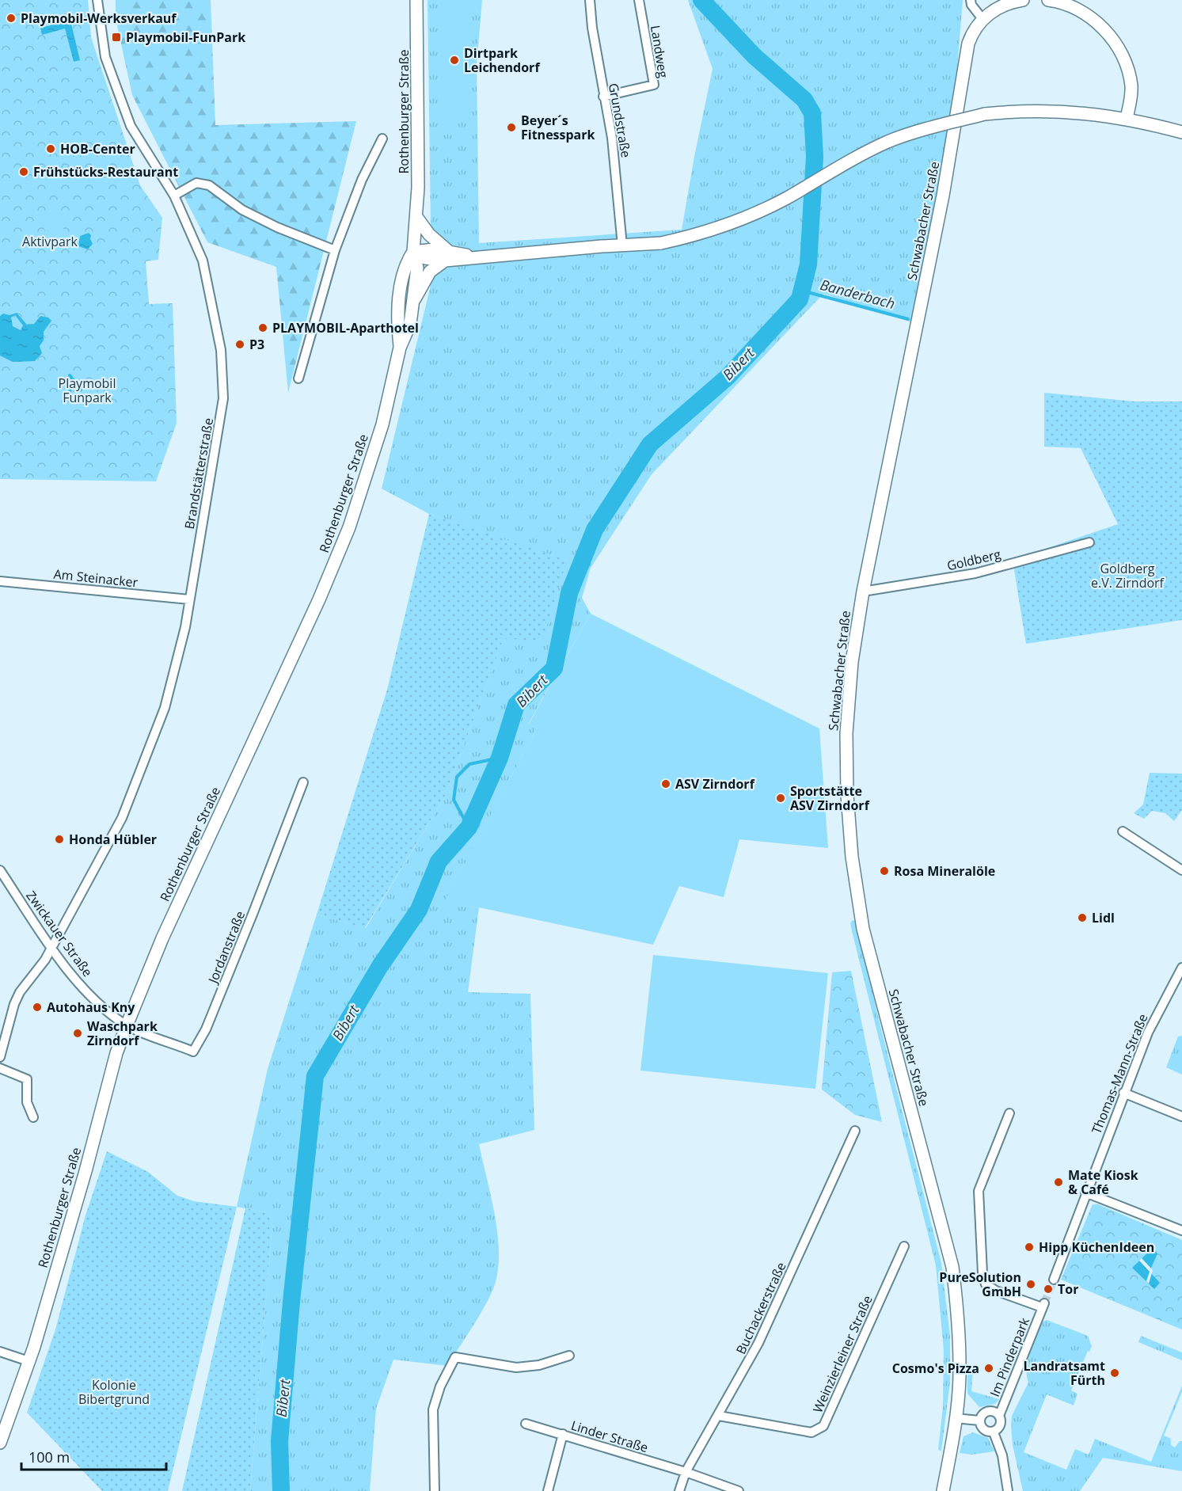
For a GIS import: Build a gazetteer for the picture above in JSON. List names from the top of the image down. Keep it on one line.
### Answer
{"streets":{"street":["Landweg","Rothenburger Straße","Grundstraße","Schwabacher Straße","Brandstätterstraße","Goldberg","Am Steinacker","Zwickauer Straße","Jordanstraße","Thomas-Mann-Straße","Buchackerstraße","Weinzierleiner Straße","Im Pinderpark","Linder Straße"]},"crossings":[["Landweg","Grundstraße"],["Rothenburger Straße","Zwickauer Straße"],["Rothenburger Straße","Jordanstraße"],["Schwabacher Straße","Goldberg"],["Brandstätterstraße","Am Steinacker"],["Brandstätterstraße","Zwickauer Straße"],["Zwickauer Straße","Jordanstraße"],["Buchackerstraße","Weinzierleiner Straße"],["Buchackerstraße","Linder Straße"]],"water":["Banderbach","Bibert"],"parks":["Aktivpark","Playmobil Funpark","Goldberg e.V. Zirndorf","Kolonie Bibertgrund"],"places":{"other":["Playmobil-Werksverkauf","Dirtpark Leichendorf","Beyer´s Fitnesspark","HOB-Center","Frühstücks-Restaurant","PLAYMOBIL-Aparthotel","P3","ASV Zirndorf","Sportstätte ASV Zirndorf","Honda Hübler","Rosa Mineralöle","Lidl","Autohaus Kny","Waschpark Zirndorf","Mate Kiosk & Café","Hipp KüchenIdeen","PureSolution GmbH","Tor","Cosmo's Pizza","Landratsamt Fürth"],"transit":["Playmobil-FunPark"]},"scale_bar":"100 m"}
